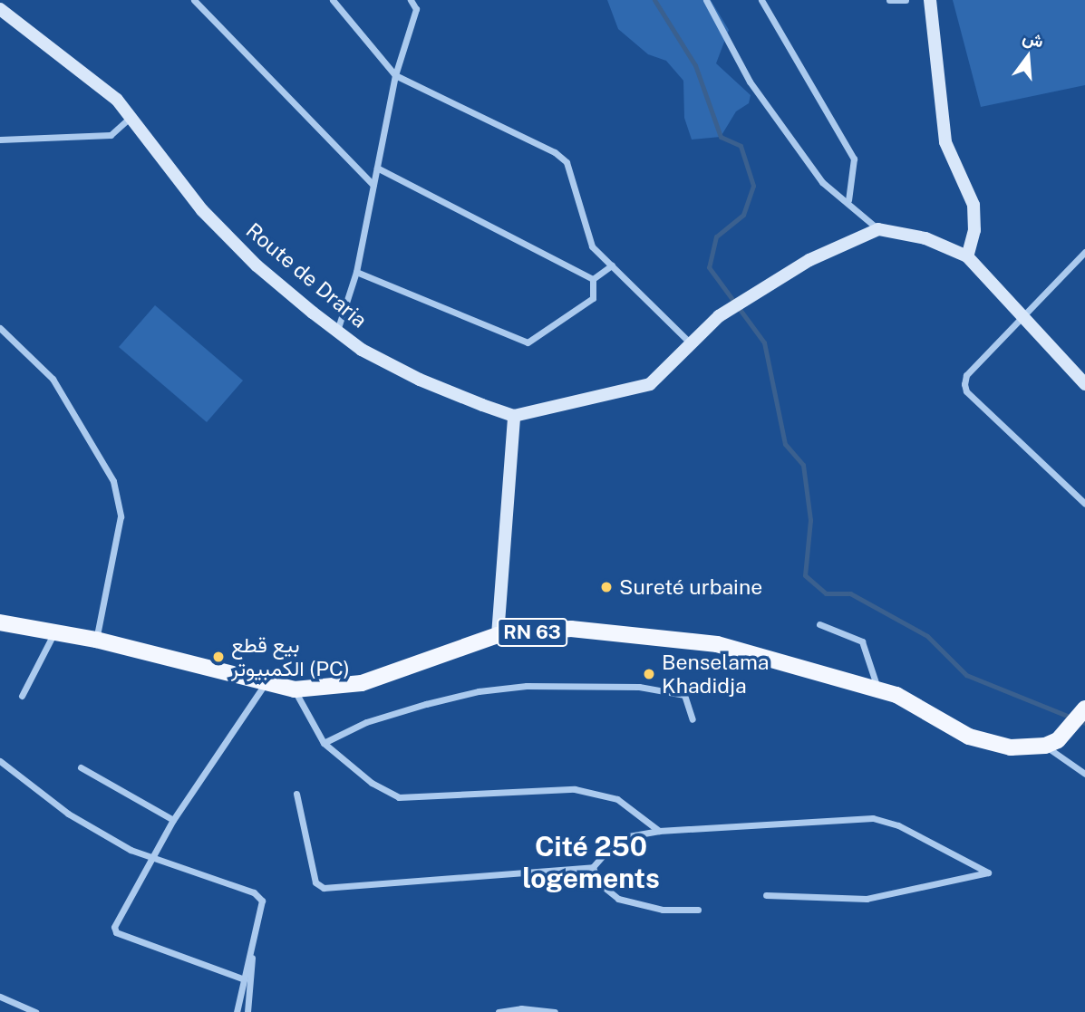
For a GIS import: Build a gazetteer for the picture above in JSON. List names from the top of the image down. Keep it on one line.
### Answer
{"streets":{"main road":["Route de Draria","RN 63"]},"districts":["Cité 250 logements"],"places":["Sureté urbaine","بيع قطع الكمبيوتر (PC)","Benselama Khadidja"],"north":"top"}
